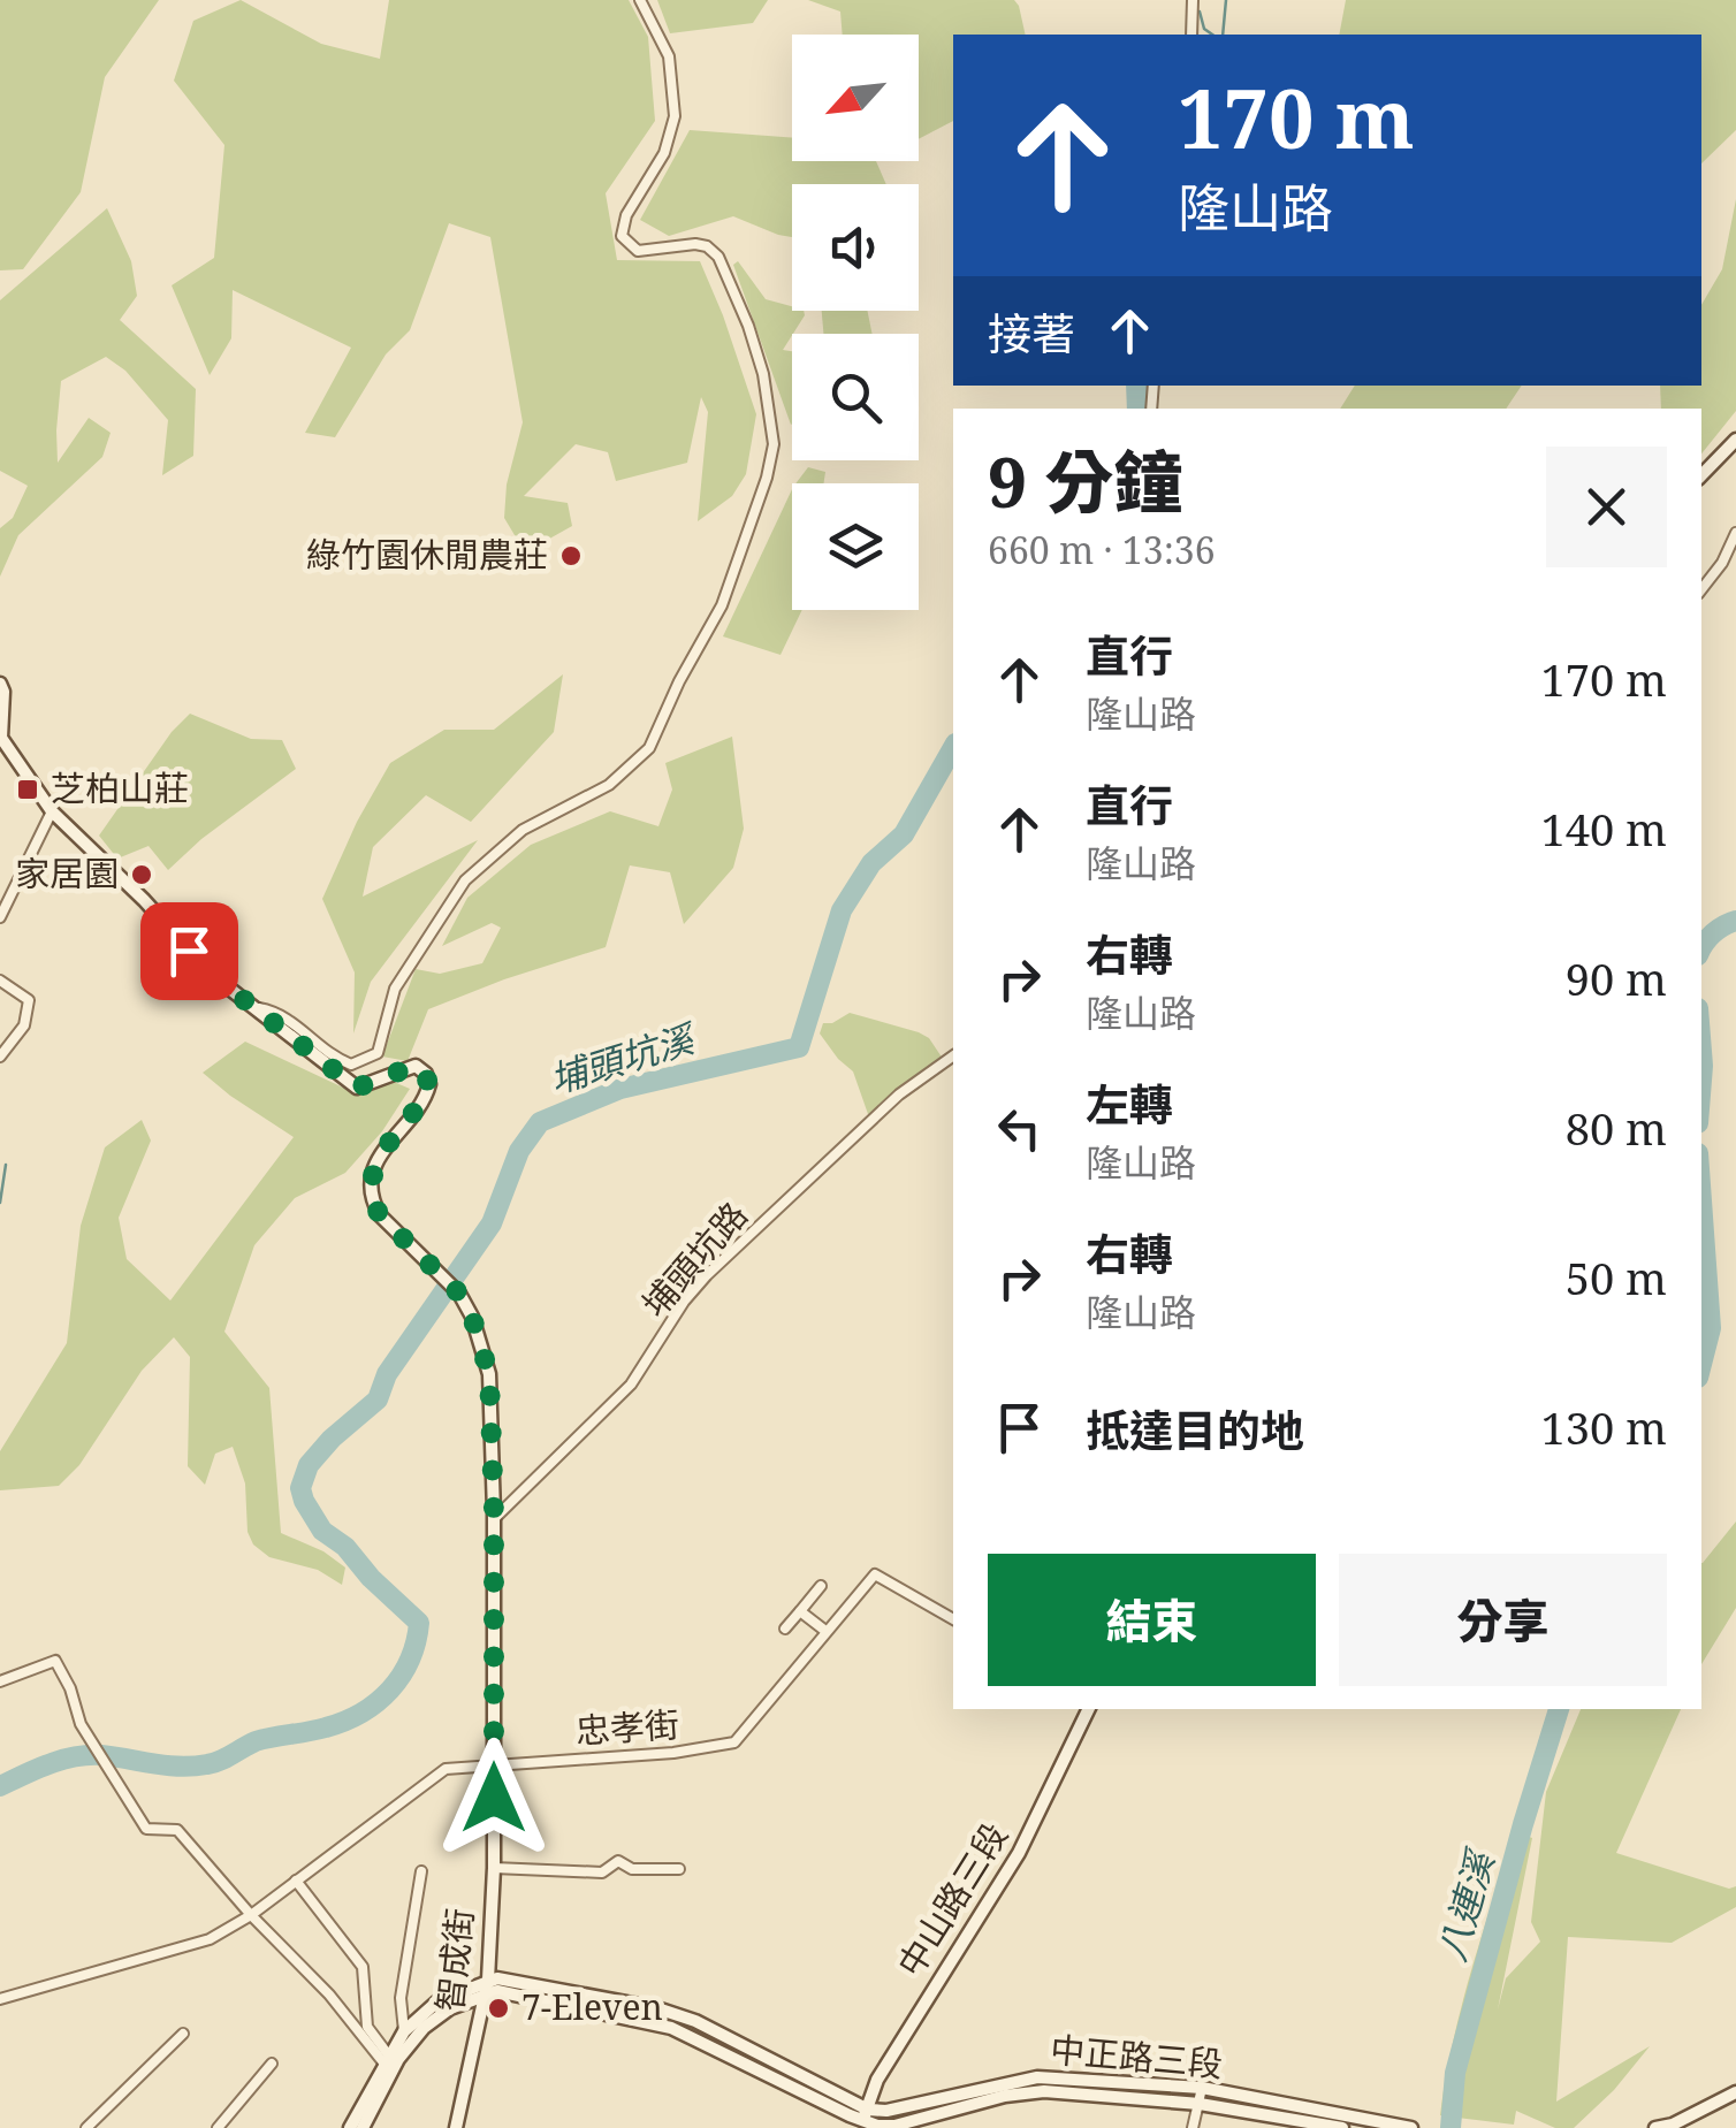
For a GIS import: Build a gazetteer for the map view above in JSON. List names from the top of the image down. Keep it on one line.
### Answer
{"streets":{"main road":["中山路三段","智成街","中正路三段"],"street":["埔頭坑路","忠孝街"]},"crossings":[["埔頭坑路","智成街"],["忠孝街","智成街"],["中山路三段","中正路三段"]],"water":["埔頭坑溪","八連溪"],"places":{"other":["綠竹園休閒農莊","家居園","7-Eleven"],"transit":["芝柏山莊"]},"north":"bottom left","page":{"turn":["170 m","隆山路"],"then":"接著","heading":["9 分鐘","660 m · 13:36"],"list":[{"name":"直行","note":"隆山路","value":"170 m"},{"name":"直行","note":"隆山路","value":"140 m"},{"name":"右轉","note":"隆山路","value":"90 m"},{"name":"左轉","note":"隆山路","value":"80 m"},{"name":"右轉","note":"隆山路","value":"50 m"},{"name":"抵達目的地","value":"130 m"}],"buttons":["結束","分享"]}}
